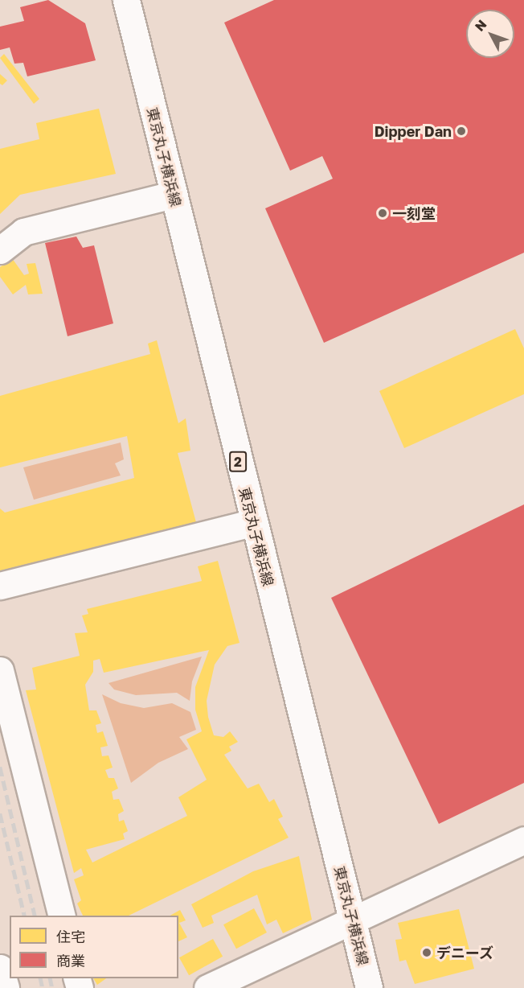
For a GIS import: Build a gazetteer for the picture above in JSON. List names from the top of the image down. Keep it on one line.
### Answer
{"streets":{"street":["東京丸子横浜線","2"]},"places":["Dipper Dan","一刻堂","デニーズ"],"legend":["住宅","商業"],"north":"top left"}
